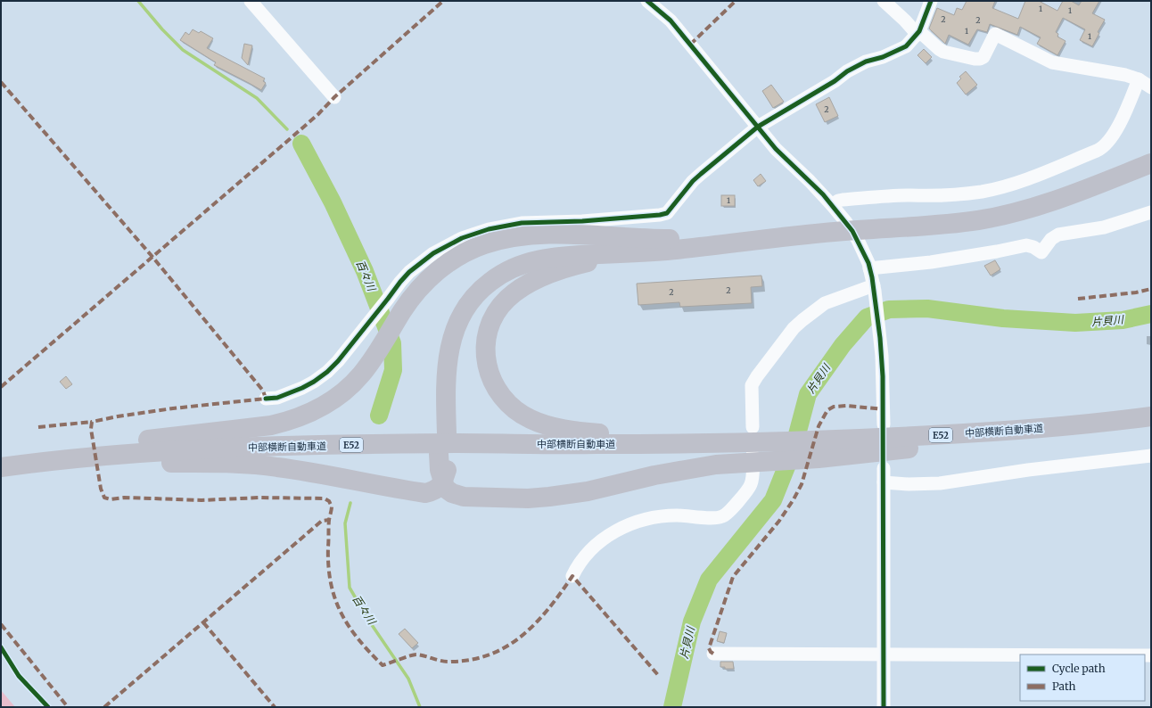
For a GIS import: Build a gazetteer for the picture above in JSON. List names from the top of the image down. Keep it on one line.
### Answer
{"streets":{"highway":["中部横断自動車道","E52"]},"water":["百々川","片貝川"],"house_numbers":["1","1","2","2","1","1","2","1","2","2"],"legend":["Cycle path","Path"]}
